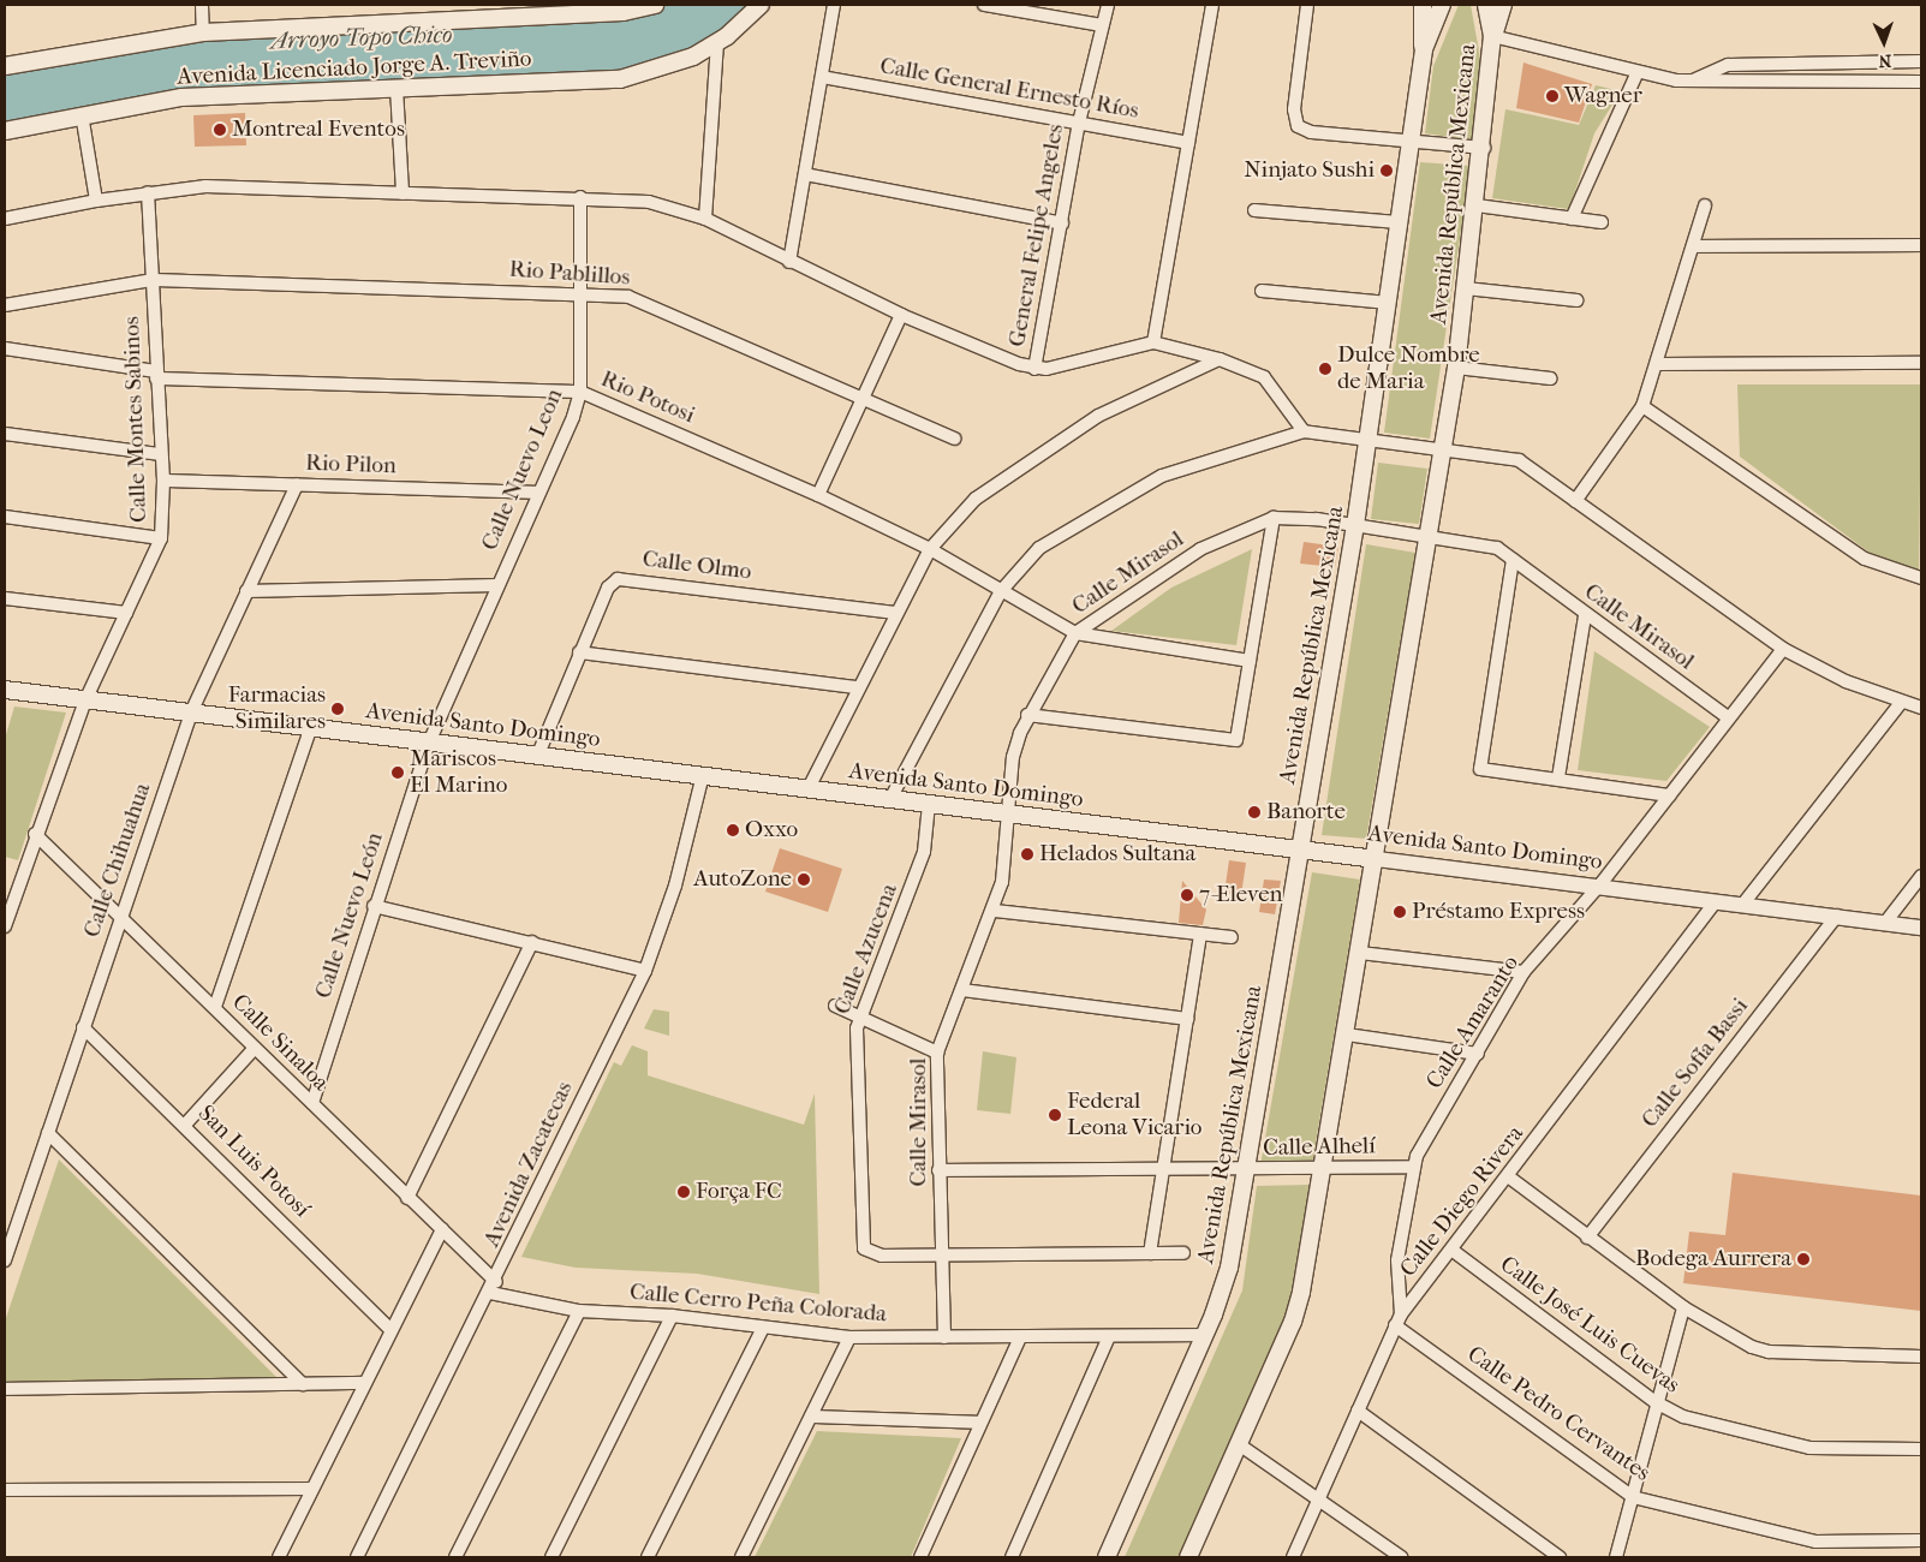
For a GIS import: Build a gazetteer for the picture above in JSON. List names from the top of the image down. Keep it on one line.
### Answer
{"streets":{"main road":["Avenida Licenciado Jorge A. Treviño","Avenida República Mexicana","Avenida Santo Domingo"],"street":["Calle General Ernesto Ríos","General Felipe Angeles","Rio Pablillos","Rio Potosi","Calle Montes Sabinos","Rio Pilon","Calle Nuevo Leon","Calle Olmo","Calle Mirasol","Calle Chihuahua","Calle Nuevo León","Calle Azucena","Calle Amaranto","Calle Sinaloa","Calle Sofía Bassi","Calle Alhelí","San Luis Potosí","Avenida Zacatecas","Calle Diego Rivera","Calle Cerro Peña Colorada","Calle José Luis Cuevas","Calle Pedro Cervantes"]},"crossings":[["Calle General Ernesto Ríos","General Felipe Angeles"],["Avenida República Mexicana","Calle Mirasol"],["Avenida República Mexicana","Avenida Santo Domingo"],["Avenida República Mexicana","Calle Alhelí"],["Avenida República Mexicana","Calle Cerro Peña Colorada"],["Rio Pablillos","Calle Montes Sabinos"],["Rio Pablillos","Calle Nuevo Leon"],["Rio Potosi","Calle Montes Sabinos"],["Rio Potosi","Calle Nuevo Leon"],["Rio Potosi","Calle Mirasol"],["Calle Montes Sabinos","Rio Pilon"],["Calle Montes Sabinos","Avenida Santo Domingo"],["Calle Montes Sabinos","Calle Sinaloa"],["Rio Pilon","Calle Nuevo Leon"],["Rio Pilon","Calle Chihuahua"],["Calle Nuevo Leon","Avenida Santo Domingo"],["Calle Nuevo Leon","Calle Nuevo León"],["Calle Olmo","Avenida Santo Domingo"],["Calle Mirasol","Avenida Santo Domingo"],["Calle Mirasol","Calle Azucena"],["Calle Mirasol","Calle Amaranto"],["Calle Mirasol","Calle Alhelí"],["Calle Mirasol","Calle Cerro Peña Colorada"],["Avenida Santo Domingo","Calle Chihuahua"],["Avenida Santo Domingo","Calle Nuevo León"],["Avenida Santo Domingo","Calle Azucena"],["Avenida Santo Domingo","Calle Amaranto"],["Avenida Santo Domingo","Calle Sofía Bassi"],["Avenida Santo Domingo","Avenida Zacatecas"],["Avenida Santo Domingo","Calle Diego Rivera"],["Calle Chihuahua","Calle Sinaloa"],["Calle Chihuahua","San Luis Potosí"],["Calle Nuevo León","Calle Sinaloa"],["Calle Amaranto","Calle Alhelí"],["Calle Amaranto","Calle Diego Rivera"],["Calle Amaranto","Calle Pedro Cervantes"],["Calle Sinaloa","Avenida Zacatecas"],["Avenida Zacatecas","Calle Cerro Peña Colorada"],["Calle Diego Rivera","Calle José Luis Cuevas"],["Calle Diego Rivera","Calle Pedro Cervantes"]],"water":["Arroyo Topo Chico"],"places":["Wagner","Montreal Eventos","Ninjato Sushi","Dulce Nombre de Maria","Farmacias Similares","Mariscos El Marino","Banorte","Oxxo","Helados Sultana","AutoZone","7-Eleven","Préstamo Express","Federal Leona Vicario","Força FC","Bodega Aurrera"],"north":"bottom"}
